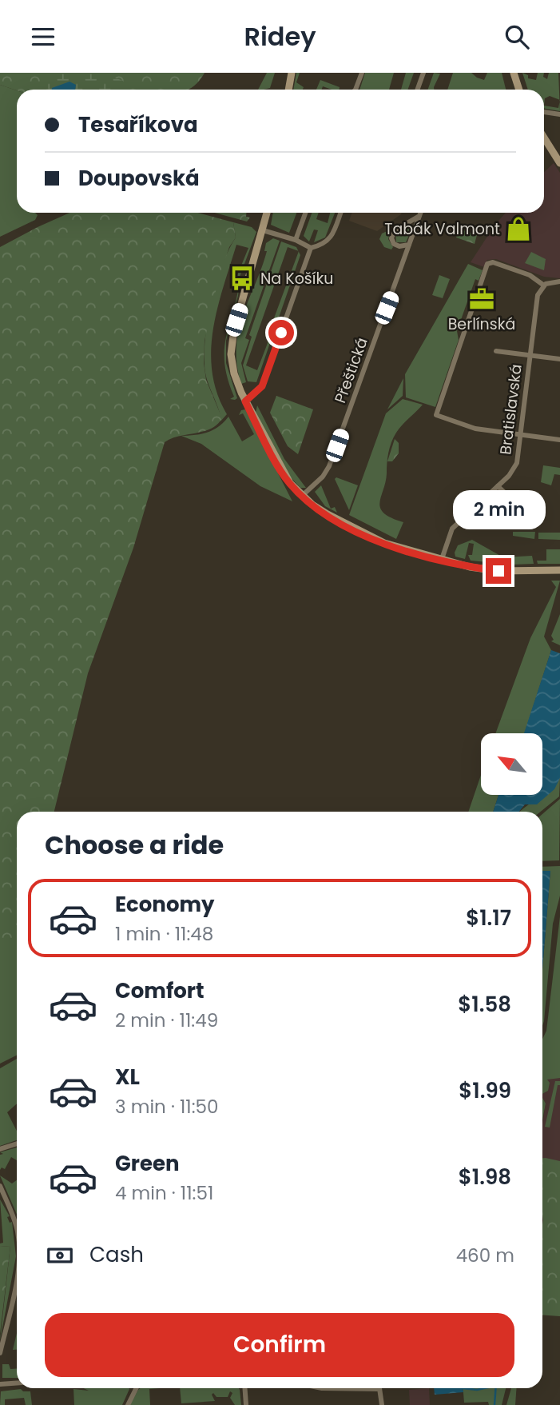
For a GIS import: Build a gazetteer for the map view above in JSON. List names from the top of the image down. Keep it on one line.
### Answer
{"streets":{"street":["Přeštická","Bratislavská"]},"places":{"shop":["Tabák Valmont"],"bus stop":["Na Košíku"],"office":["Berlínská"]},"north":"top left","page":{"header":"Ridey","banner":["Tesaříkova","Doupovská"],"bubble":"2 min","heading":"Choose a ride","list":[{"name":"Economy","note":"1 min · 11:48","value":"$1.17"},{"name":"Comfort","note":"2 min · 11:49","value":"$1.58"},{"name":"XL","note":"3 min · 11:50","value":"$1.99"},{"name":"Green","note":"4 min · 11:51","value":"$1.98"}],"pay":["Cash","460 m"],"buttons":"Confirm"}}
